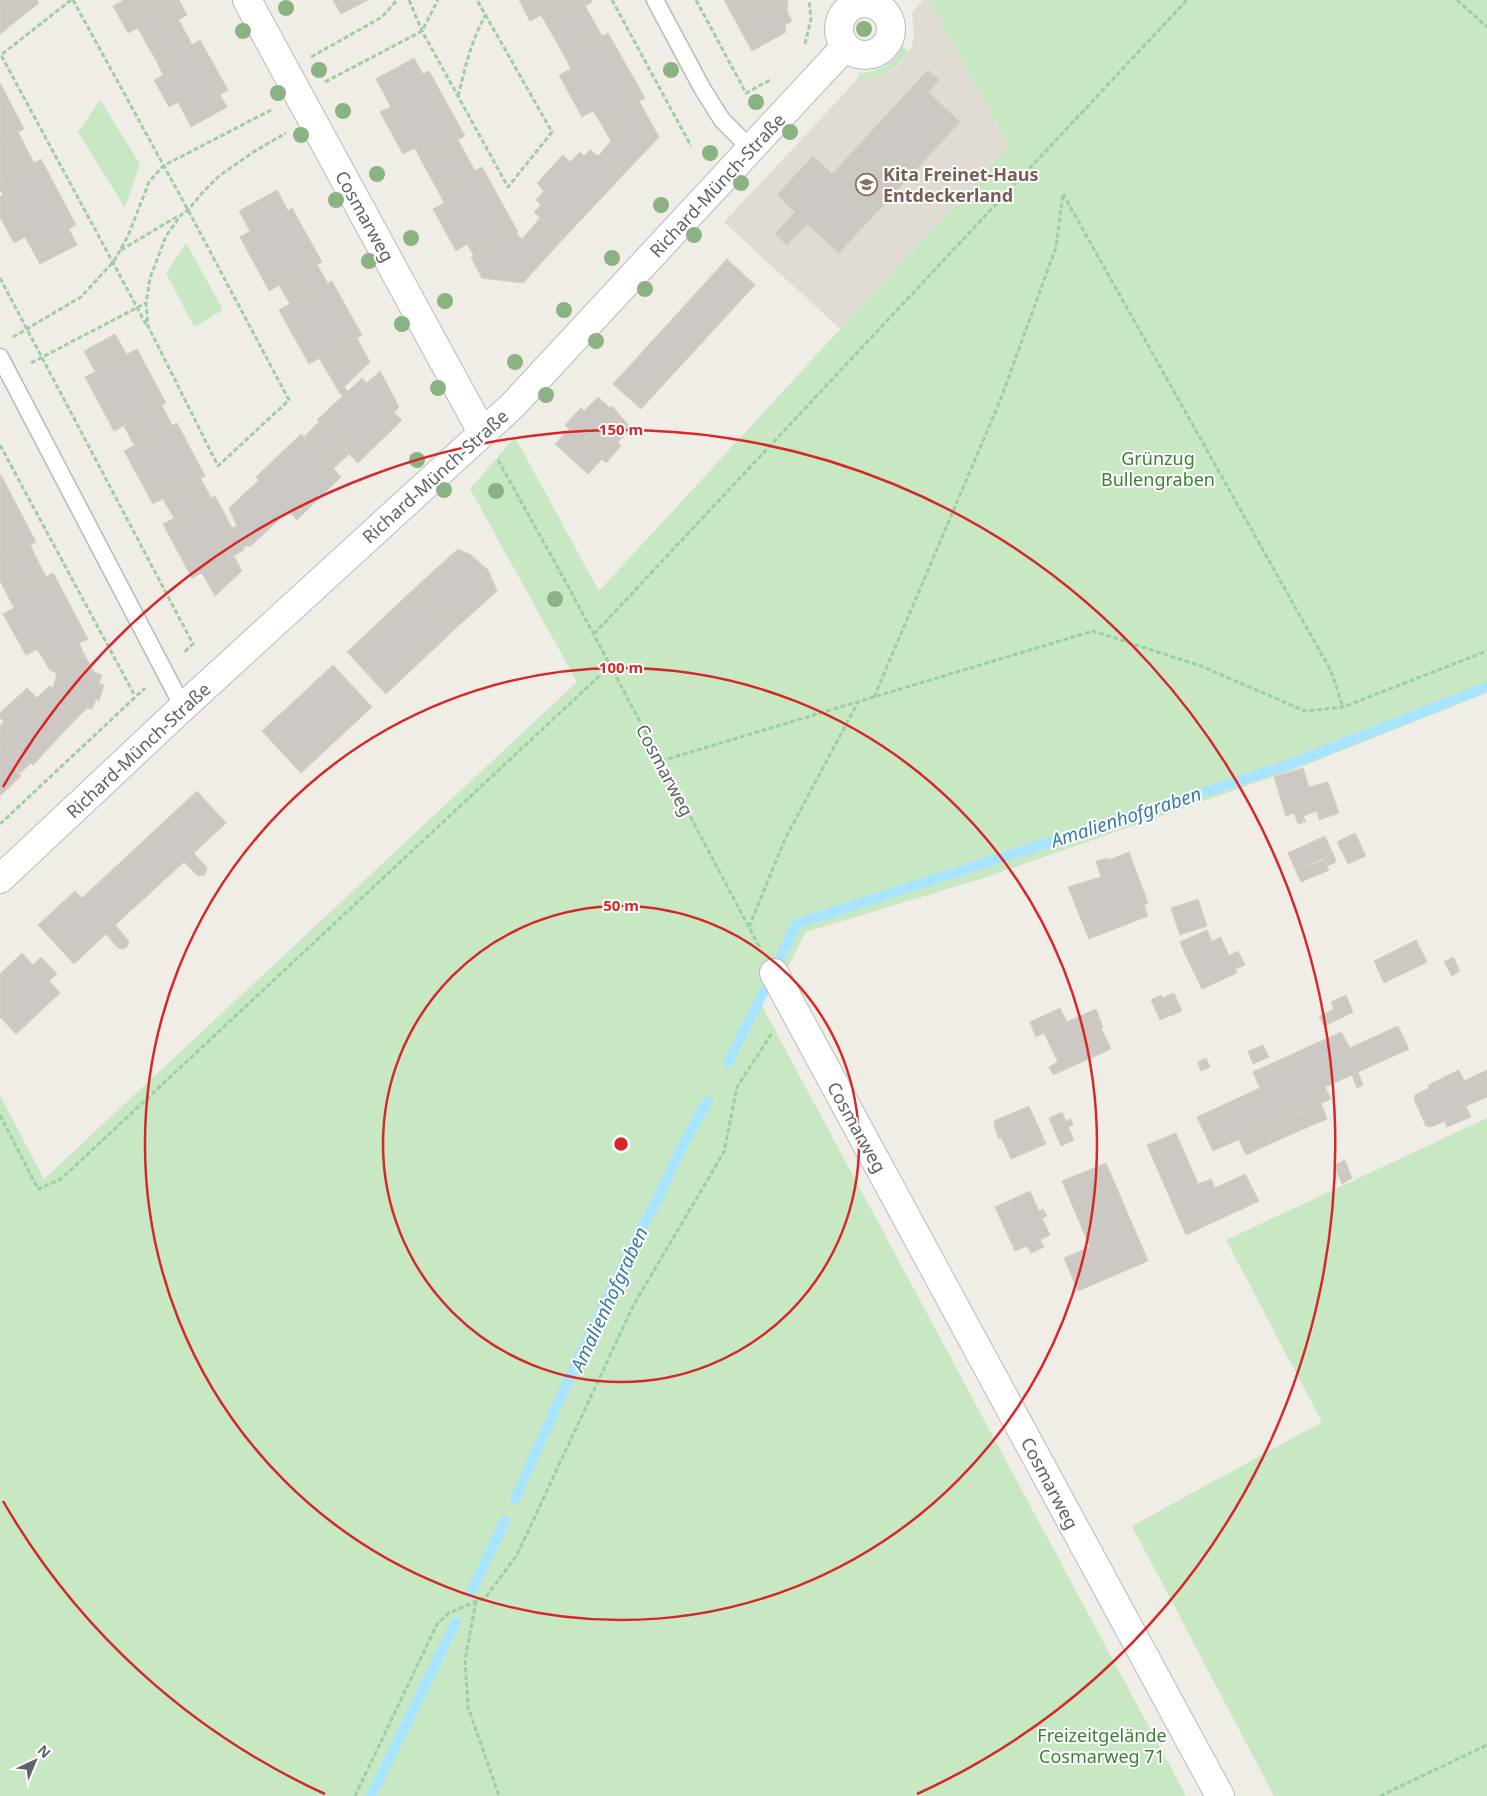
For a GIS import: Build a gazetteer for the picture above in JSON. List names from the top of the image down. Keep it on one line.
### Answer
{"streets":{"street":["Richard-Münch-Straße","Cosmarweg"]},"crossings":[["Richard-Münch-Straße","Cosmarweg"]],"water":["Amalienhofgraben"],"parks":["Grünzug Bullengraben","Freizeitgelände Cosmarweg 71"],"places":{"school or university":["Kita Freinet-Haus Entdeckerland"]},"north":"top right","rings":["150 m","100 m","50 m"]}
